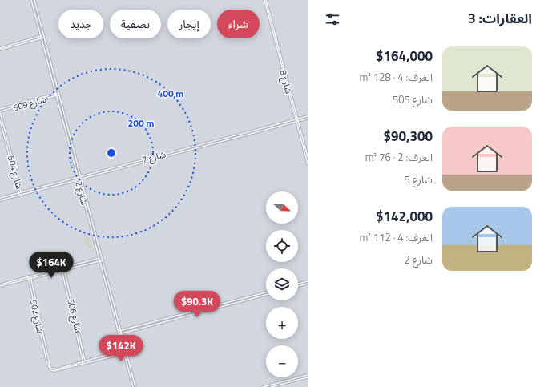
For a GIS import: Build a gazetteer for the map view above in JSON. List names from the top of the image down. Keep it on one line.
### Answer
{"streets":{"street":["شارع 8","شارع 509","شارع 7","شارع 504","شارع 2","شارع 506","شارع 502"]},"crossings":[["شارع 8","شارع 7"],["شارع 509","شارع 504"],["شارع 509","شارع 2"],["شارع 7","شارع 504"],["شارع 7","شارع 2"]],"north":"right","page":{"heading":"العقارات: 3","chip":["شراء","إيجار","تصفية","جديد"],"list":[{"name":"$164,000","note":"الغرف: 4 · 128 m² · شارع 505"},{"name":"$90,300","note":"الغرف: 2 · 76 m² · شارع 5"},{"name":"$142,000","note":"الغرف: 4 · 112 m² · شارع 2"}],"map_buttons":["+","−"],"price":["$164K","$90.3K","$142K"]},"rings":["400 m","200 m"]}
